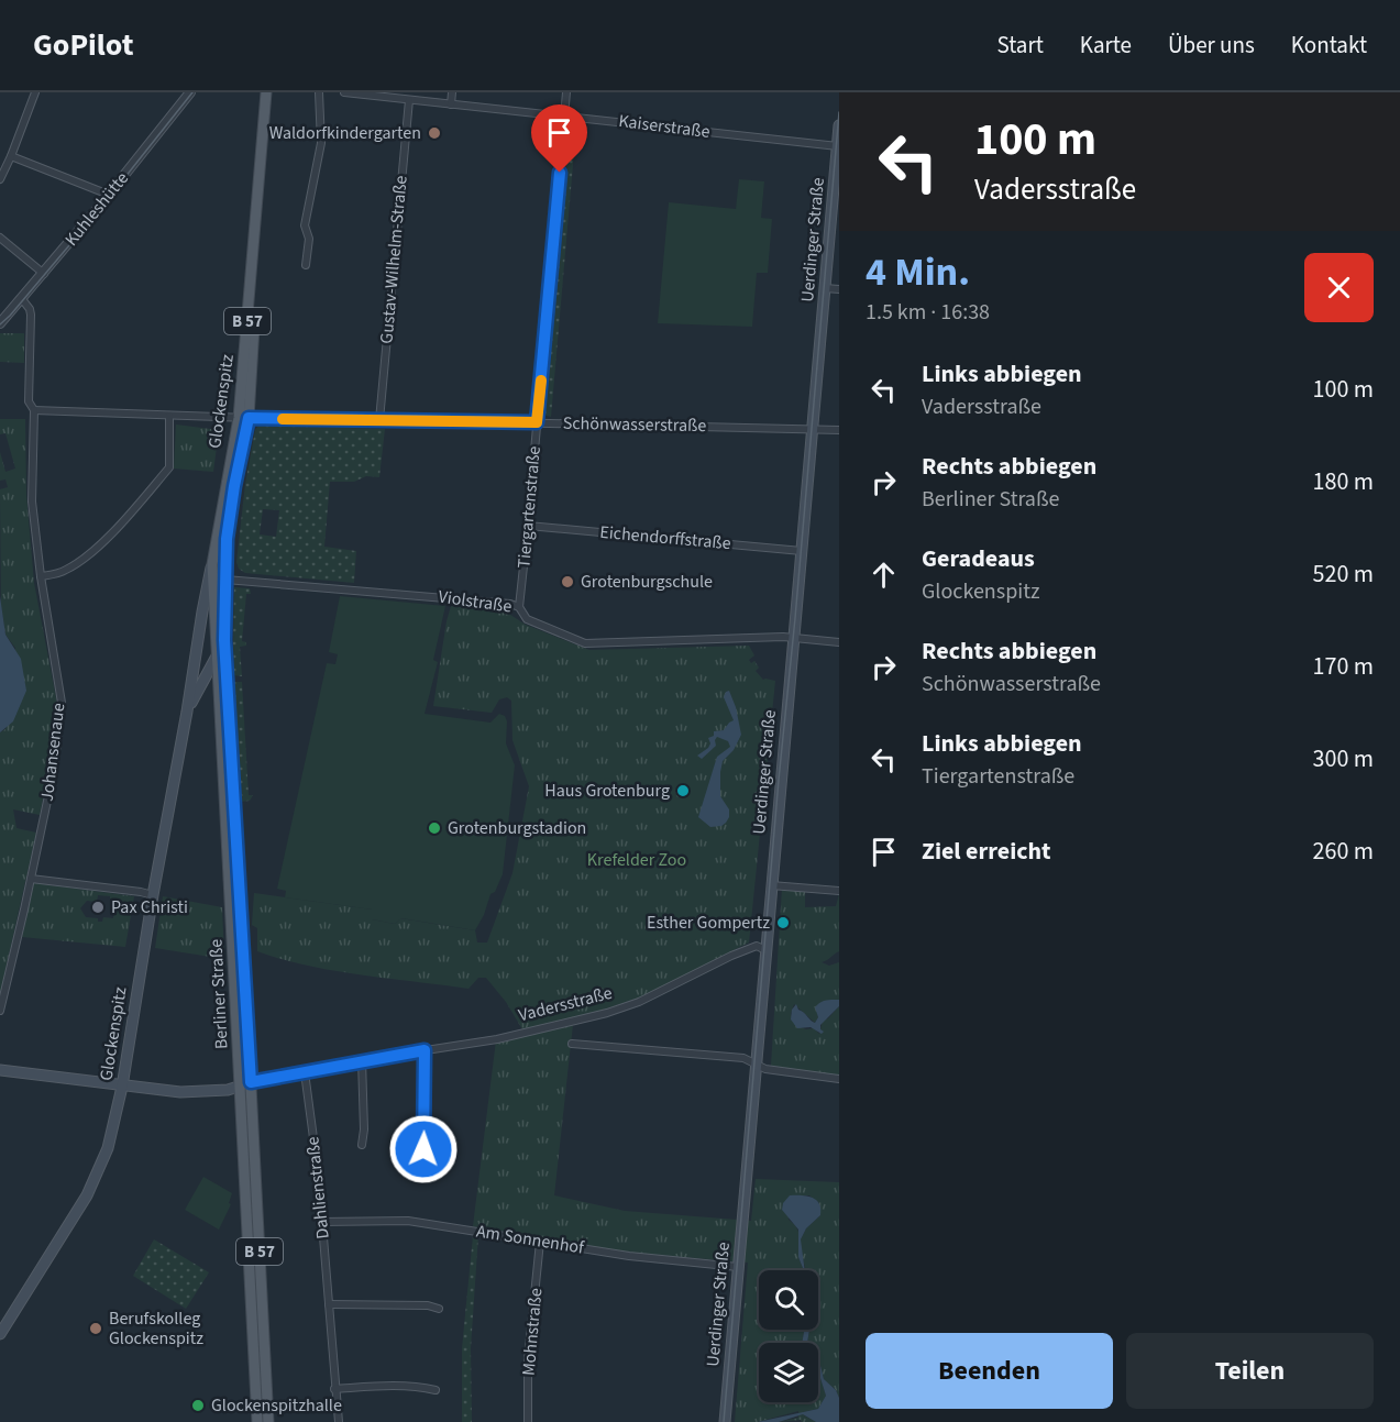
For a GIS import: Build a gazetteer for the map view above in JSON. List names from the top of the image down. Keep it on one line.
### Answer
{"streets":{"main road":["Uerdinger Straße","B 57","Glockenspitz","Berliner Straße","Vadersstraße"],"street":["Kaiserstraße","Kuhleshütte","Gustav-Wilhelm-Straße","Schönwasserstraße","Tiergartenstraße","Eichendorffstraße","Violstraße","Johansenaue","Dahlienstraße","Am Sonnenhof","Mohnstraße"]},"crossings":[["Kaiserstraße","Uerdinger Straße"],["Kaiserstraße","Gustav-Wilhelm-Straße"],["Kaiserstraße","Tiergartenstraße"],["Kuhleshütte","Johansenaue"],["Uerdinger Straße","Schönwasserstraße"],["Uerdinger Straße","Eichendorffstraße"],["Uerdinger Straße","Violstraße"],["Uerdinger Straße","Vadersstraße"],["Uerdinger Straße","Am Sonnenhof"],["Gustav-Wilhelm-Straße","Schönwasserstraße"],["Glockenspitz","Schönwasserstraße"],["Glockenspitz","Violstraße"],["Glockenspitz","Berliner Straße"],["Glockenspitz","Vadersstraße"],["Schönwasserstraße","Tiergartenstraße"],["Schönwasserstraße","Johansenaue"],["Tiergartenstraße","Eichendorffstraße"],["Tiergartenstraße","Violstraße"],["Violstraße","Berliner Straße"],["Berliner Straße","Vadersstraße"],["Vadersstraße","Dahlienstraße"],["Dahlienstraße","Am Sonnenhof"],["Am Sonnenhof","Mohnstraße"]],"parks":["Krefelder Zoo"],"places":["Waldorfkindergarten","Grotenburgschule","Haus Grotenburg","Grotenburgstadion","Pax Christi","Esther Gompertz","Berufskolleg Glockenspitz","Glockenspitzhalle"],"page":{"header":"GoPilot","nav":["Start","Karte","Über uns","Kontakt"],"turn":["100 m","Vadersstraße"],"heading":["4 Min.","1.5 km · 16:38"],"list":[{"name":"Links abbiegen","note":"Vadersstraße","value":"100 m"},{"name":"Rechts abbiegen","note":"Berliner Straße","value":"180 m"},{"name":"Geradeaus","note":"Glockenspitz","value":"520 m"},{"name":"Rechts abbiegen","note":"Schönwasserstraße","value":"170 m"},{"name":"Links abbiegen","note":"Tiergartenstraße","value":"300 m"},{"name":"Ziel erreicht","value":"260 m"}],"buttons":["Beenden","Teilen"]}}
